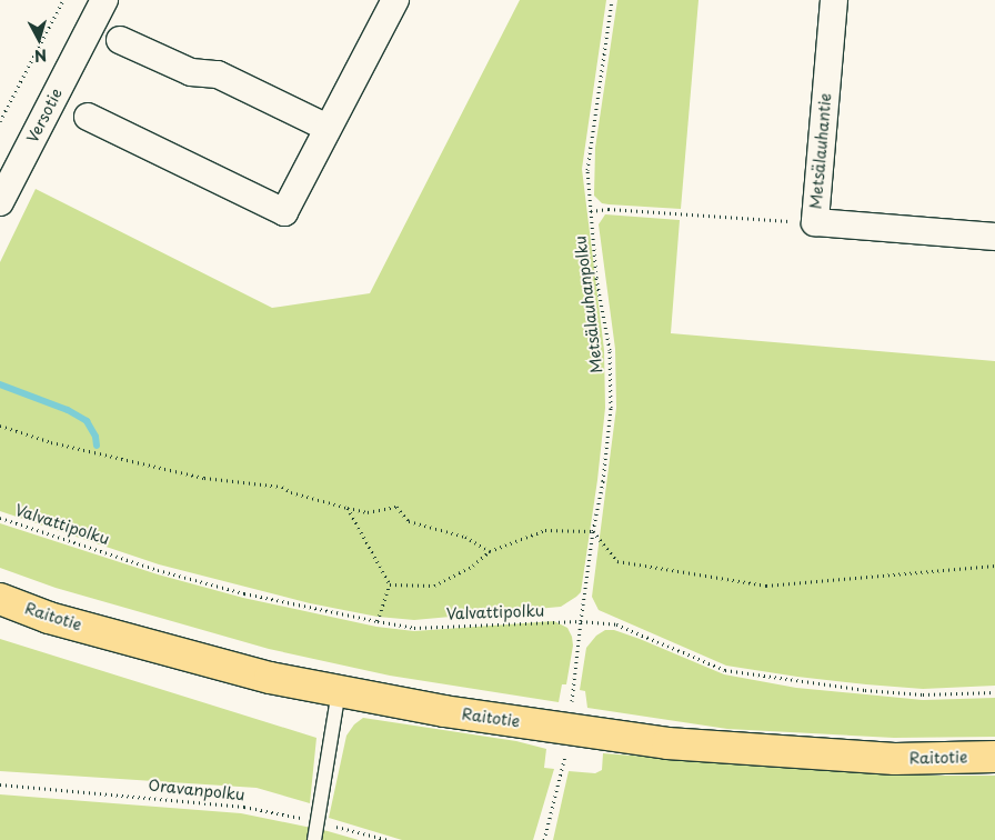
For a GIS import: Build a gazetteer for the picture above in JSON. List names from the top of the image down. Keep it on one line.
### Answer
{"streets":{"main road":["Raitotie"],"street":["Versotie","Metsälauhantie"],"path":["Metsälauhanpolku","Valvattipolku","Oravanpolku"]},"crossings":[["Metsälauhanpolku","Valvattipolku"]],"north":"bottom"}
